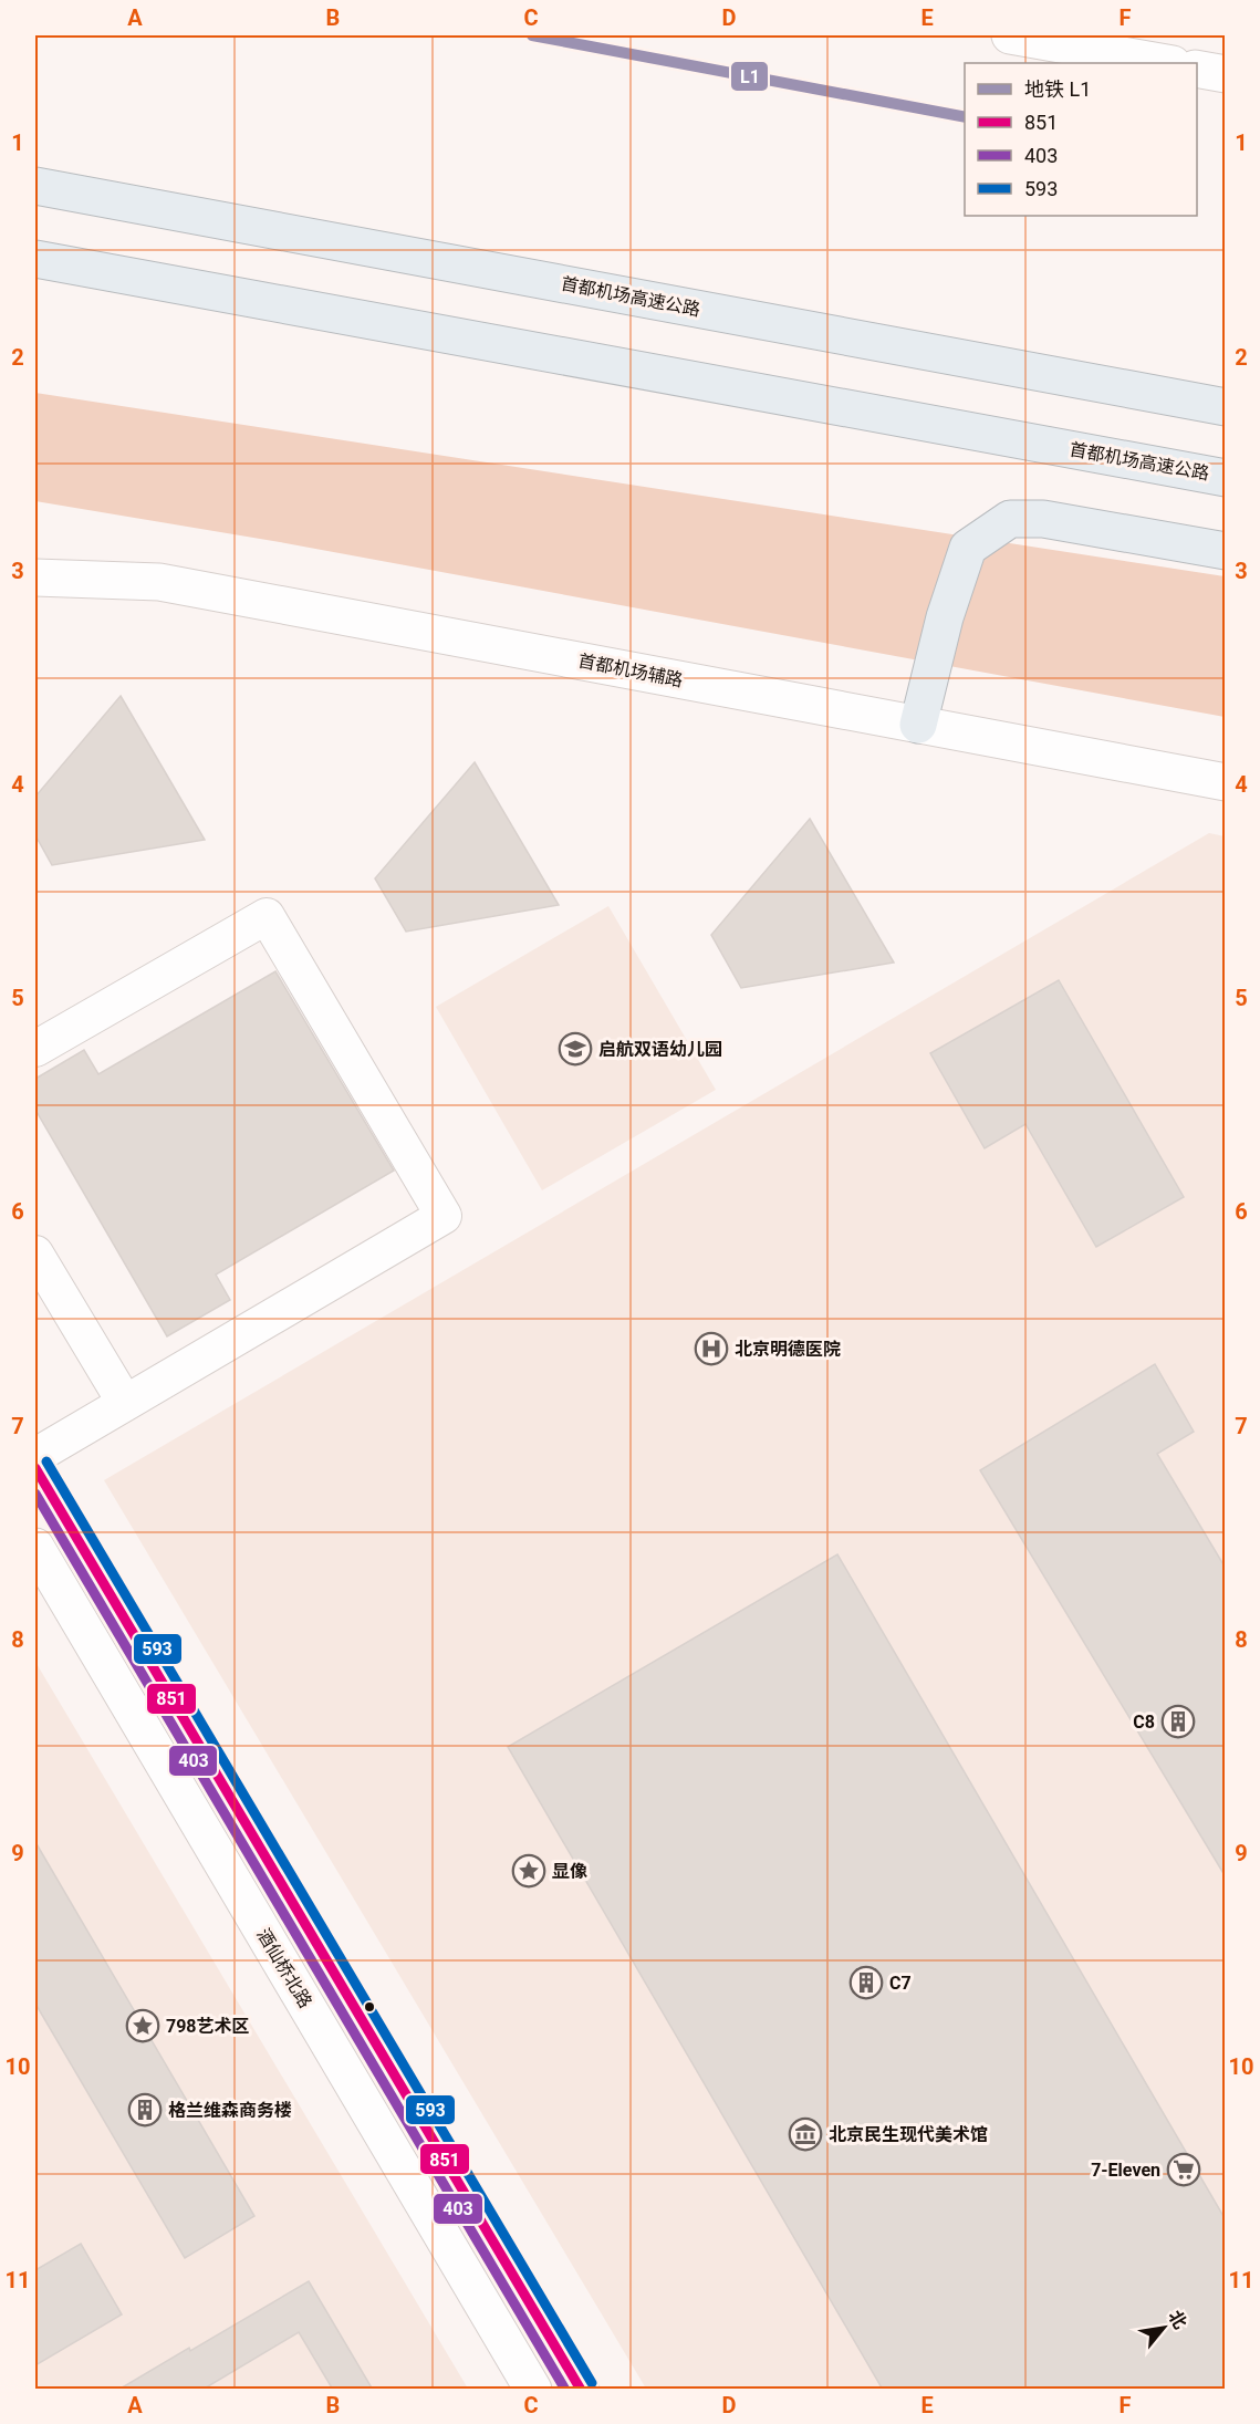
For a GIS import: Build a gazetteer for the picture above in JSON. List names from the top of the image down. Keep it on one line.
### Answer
{"streets":{"highway":["首都机场高速公路"],"street":["首都机场辅路","酒仙桥北路"]},"places":{"school or university":["启航双语幼儿园"],"hospital":["北京明德医院"],"building":["C8","C7","格兰维森商务楼"],"place":["显像","798艺术区"],"museum":["北京民生现代美术馆"],"supermarket":["7-Eleven"]},"lines":["metro line L1","transit line 593","transit line 851","transit line 403"],"legend":["地铁 L1","851","403","593"],"north":"top right","grid":{"columns":["A","B","C","D","E","F"],"rows":["1","2","3","4","5","6","7","8","9","10","11"]}}
